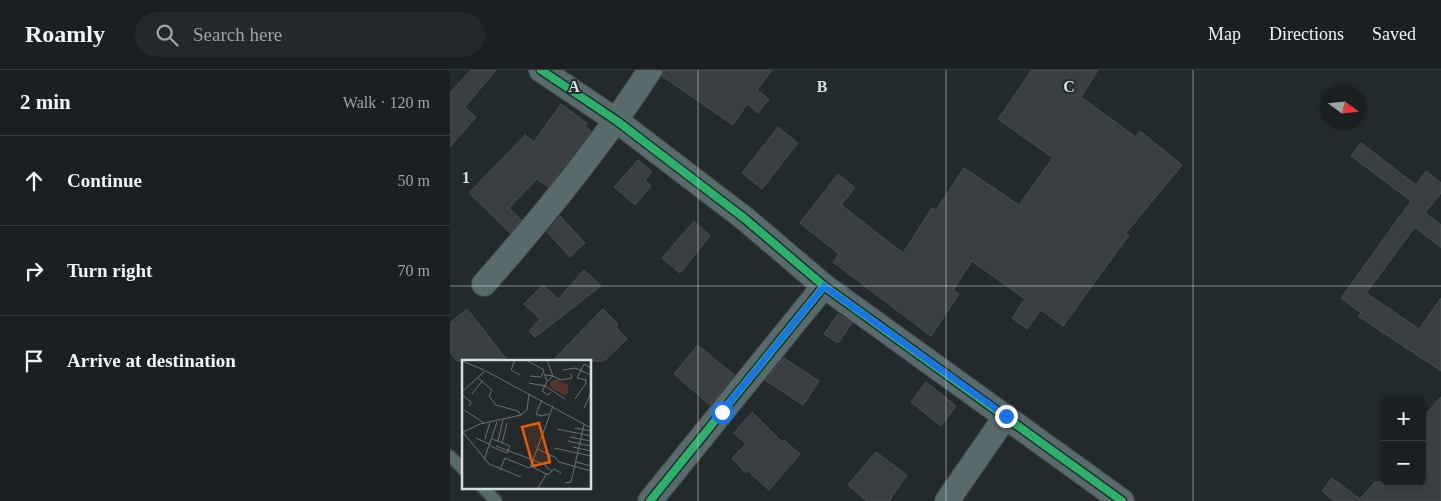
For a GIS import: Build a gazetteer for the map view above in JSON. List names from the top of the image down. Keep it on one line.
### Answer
{"north":"right","page":{"header":"Roamly","search":"Search here","nav":["Map","Directions","Saved"],"heading":["2 min","Walk · 120 m"],"list":[["Continue","50 m"],["Turn right","70 m"],"Arrive at destination"],"map_buttons":["+","−"]},"grid":{"columns":["A","B","C"],"rows":["1"]}}
